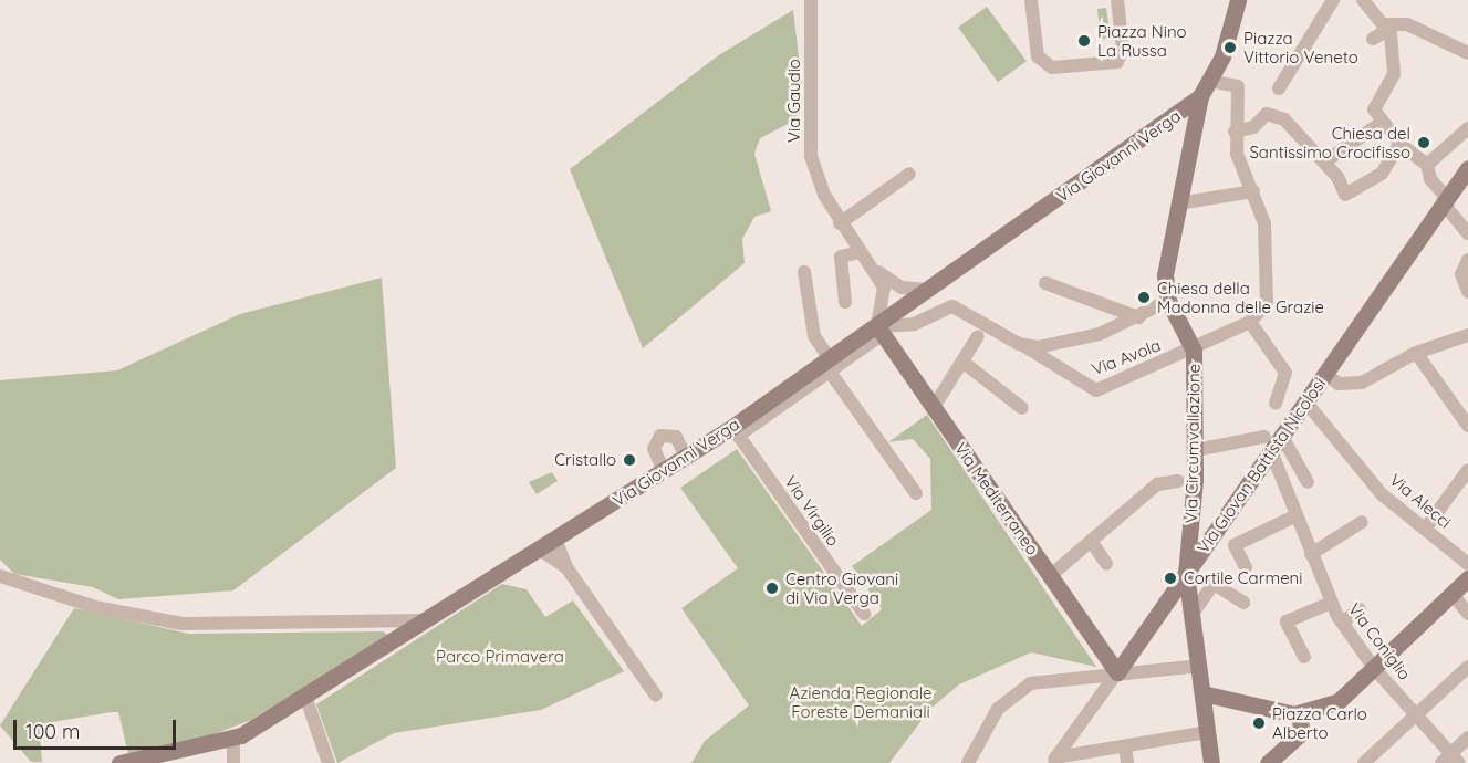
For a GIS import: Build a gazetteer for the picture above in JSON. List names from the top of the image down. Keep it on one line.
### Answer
{"streets":{"street":["Via Gaudio","Via Giovanni Verga","Via Avola","Via Circumvallazione","Via Giovan Battista Nicolosi","Via Mediterraneo","Via Alecci","Via Virgilio","Via Coniglio"]},"crossings":[["Via Giovanni Verga","Via Circumvallazione"],["Via Giovanni Verga","Via Mediterraneo"],["Via Giovanni Verga","Via Virgilio"],["Via Avola","Via Circumvallazione"],["Via Circumvallazione","Via Giovan Battista Nicolosi"],["Via Giovan Battista Nicolosi","Via Mediterraneo"],["Via Giovan Battista Nicolosi","Via Alecci"],["Via Giovan Battista Nicolosi","Via Coniglio"]],"parks":["Parco Primavera","Azienda Regionale Foreste Demaniali"],"places":["Piazza Nino La Russa","Piazza Vittorio Veneto","Chiesa del Santissimo Crocifisso","Chiesa della Madonna delle Grazie","Cristallo","Cortile Carmeni","Centro Giovani di Via Verga","Piazza Carlo Alberto"],"scale_bar":"100 m"}
